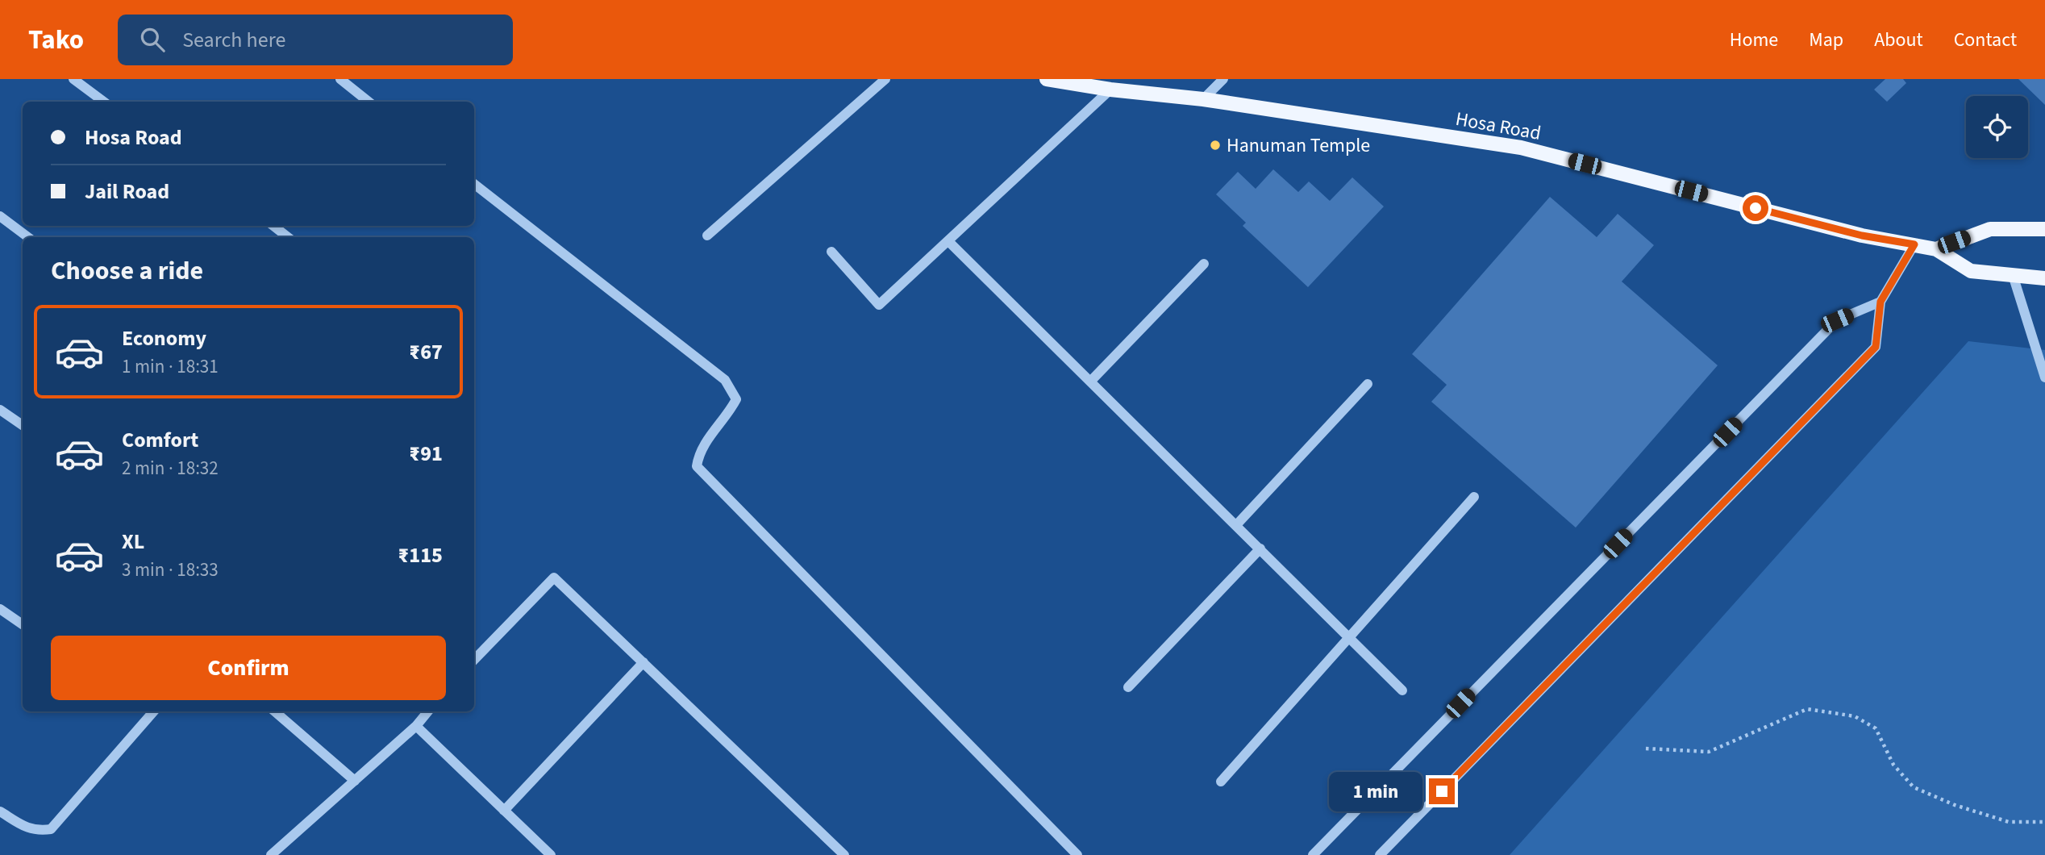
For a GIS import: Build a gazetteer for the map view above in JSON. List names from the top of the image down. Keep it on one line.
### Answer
{"streets":{"main road":["Hosa Road"]},"places":["Hanuman Temple"],"page":{"header":"Tako","search":"Search here","nav":["Home","Map","About","Contact"],"banner":["Hosa Road","Jail Road"],"heading":"Choose a ride","list":[{"name":"Economy","note":"1 min · 18:31","value":"₹67"},{"name":"Comfort","note":"2 min · 18:32","value":"₹91"},{"name":"XL","note":"3 min · 18:33","value":"₹115"}],"buttons":"Confirm","bubble":"1 min"}}
